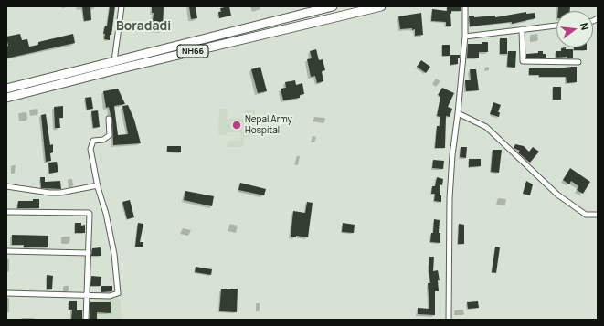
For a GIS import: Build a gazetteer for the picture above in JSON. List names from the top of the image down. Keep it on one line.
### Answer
{"streets":{"highway":["NH66"]},"districts":["Boradadi"],"places":["Nepal Army Hospital"],"north":"right"}
